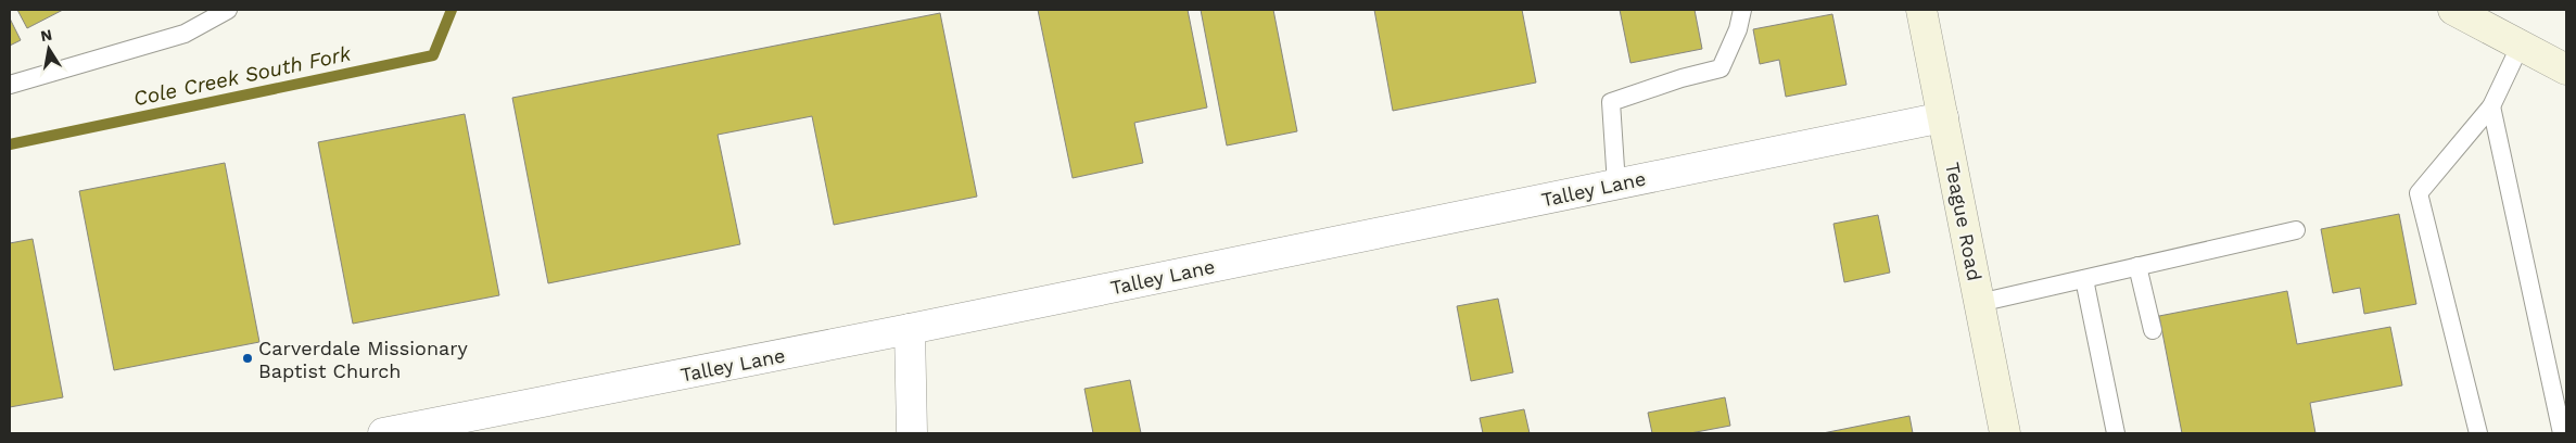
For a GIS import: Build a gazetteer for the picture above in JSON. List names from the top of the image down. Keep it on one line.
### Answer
{"streets":{"street":["Talley Lane","Teague Road"]},"crossings":[["Talley Lane","Teague Road"]],"water":["Cole Creek South Fork"],"places":["Carverdale Missionary Baptist Church"],"north":"top"}
